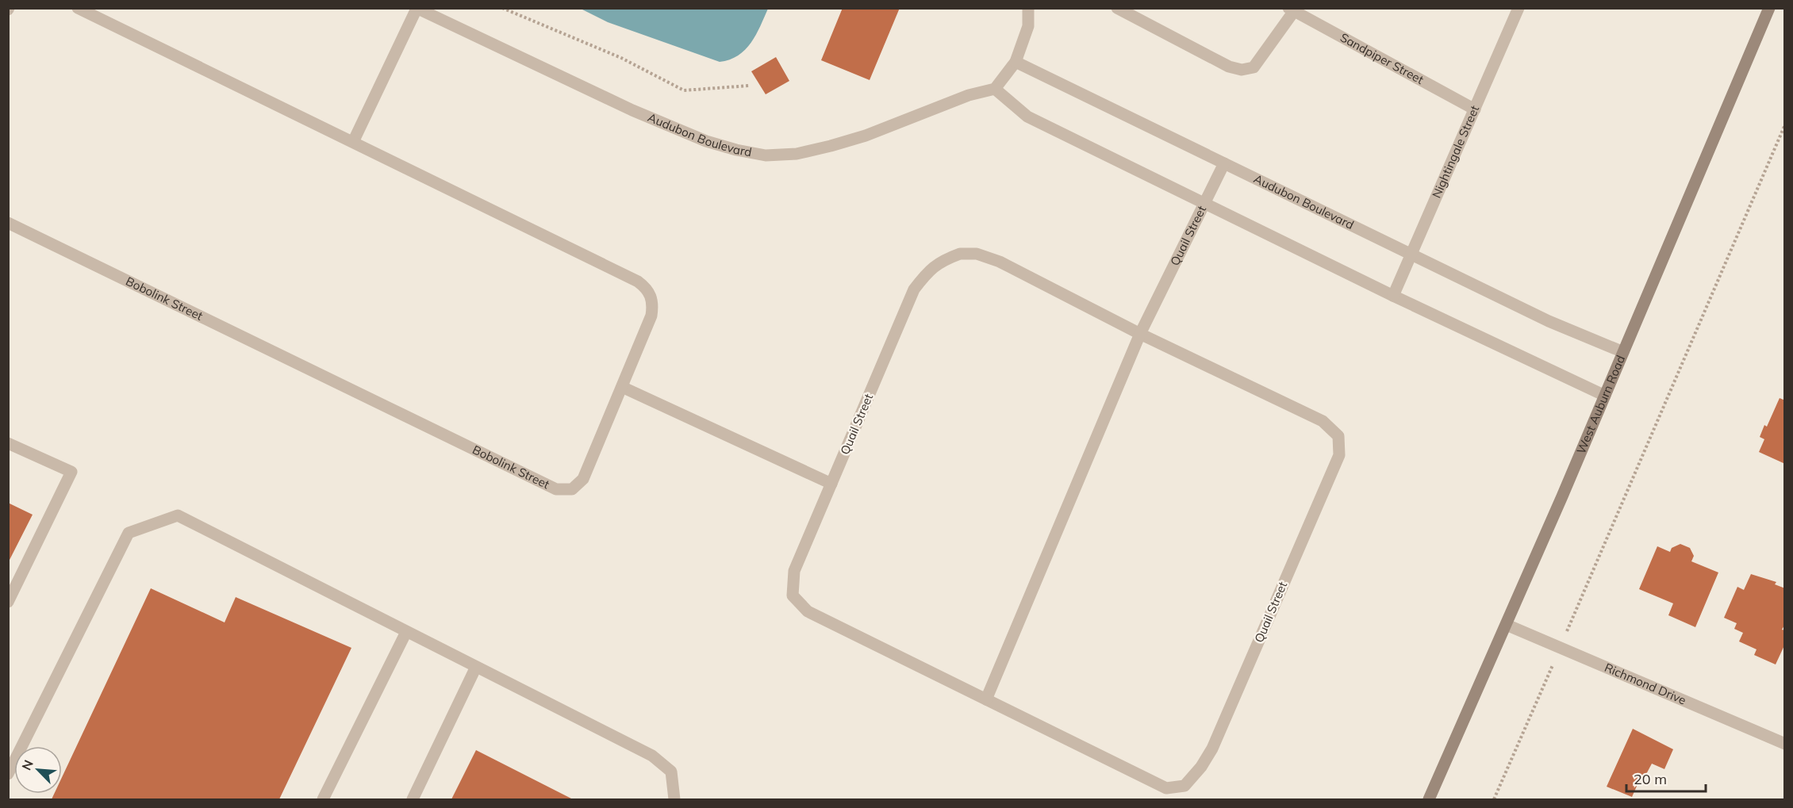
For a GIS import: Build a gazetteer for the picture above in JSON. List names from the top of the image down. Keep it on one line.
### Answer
{"streets":{"main road":["West Auburn Road"],"street":["Sandpiper Street","Audubon Boulevard","Nightingale Street","Quail Street","Bobolink Street","Richmond Drive"]},"crossings":[["Sandpiper Street","Nightingale Street"],["Audubon Boulevard","Nightingale Street"],["Audubon Boulevard","Quail Street"],["Audubon Boulevard","West Auburn Road"],["West Auburn Road","Richmond Drive"]],"scale_bar":"20 m","north":"top left"}
